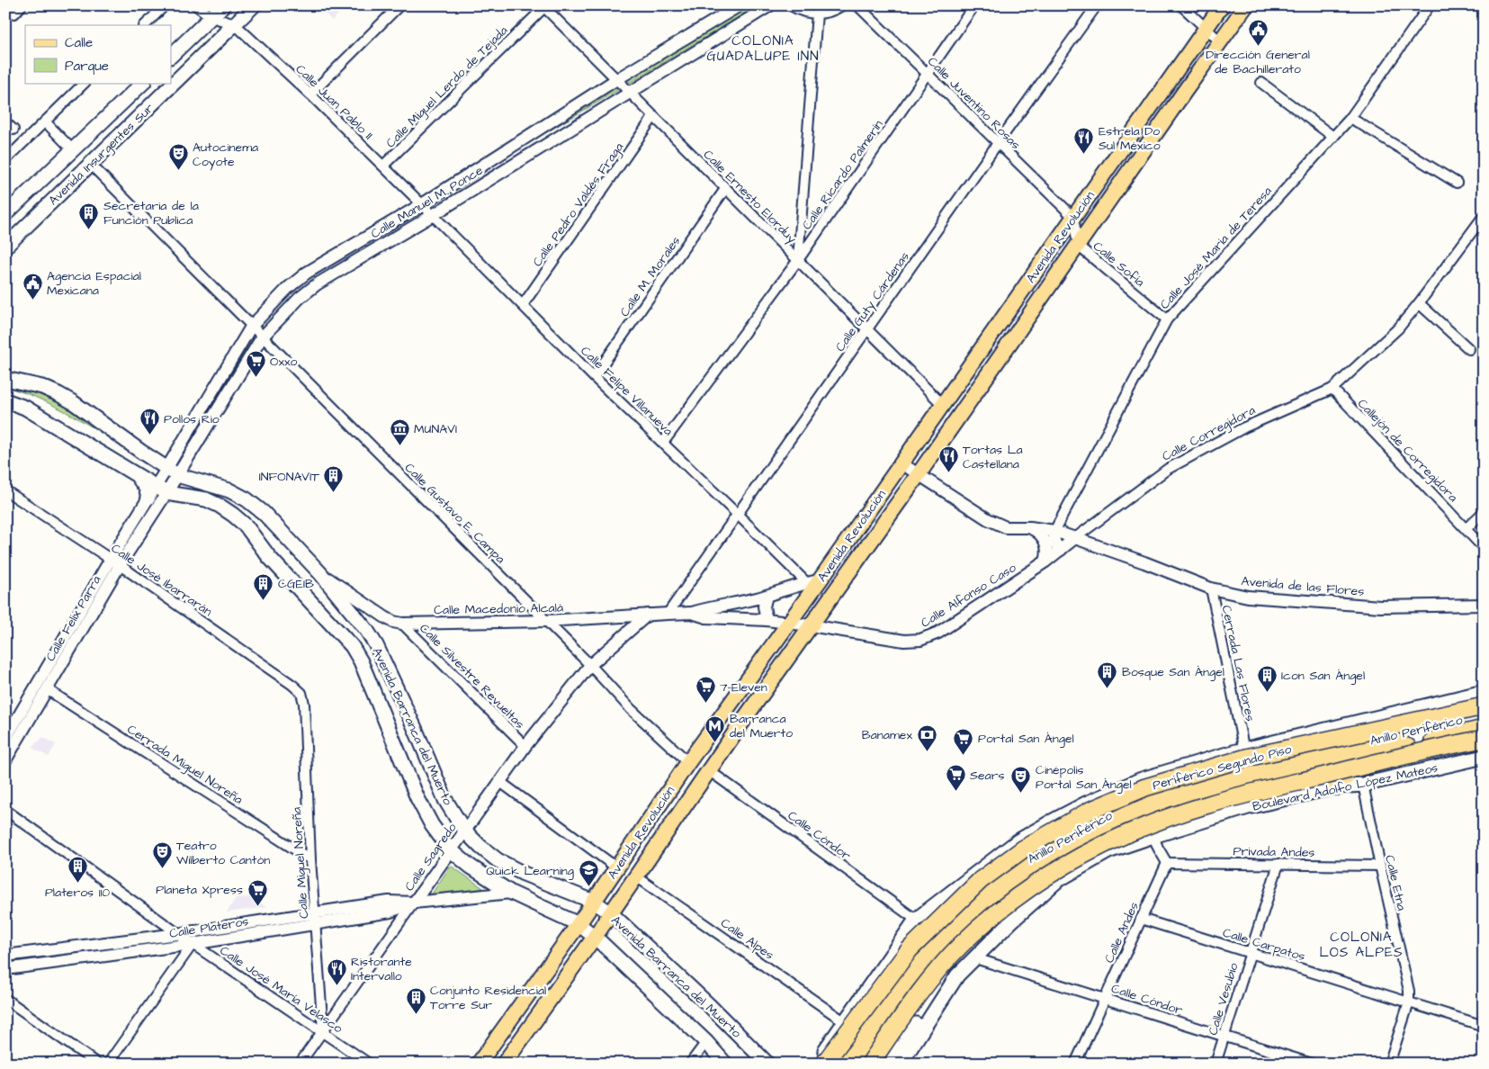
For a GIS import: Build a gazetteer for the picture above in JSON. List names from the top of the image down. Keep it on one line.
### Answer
{"streets":{"highway":["Anillo Periférico","Periférico Segundo Piso"],"main road":["Avenida Insurgentes Sur","Avenida Revolución","Avenida Barranca del Muerto","Boulevard Adolfo López Mateos"],"street":["Calle Miguel Lerdo de Tejada","Calle Juan Pablo II","Calle Juventino Rosas","Calle Ricardo Palmerín","Calle Ernesto Elorduy","Calle Manuel M. Ponce","Calle Pedro Valdés Fraga","Calle José María de Teresa","Calle Sofía","Calle M. Morales","Calle Guty Cárdenas","Calle Felipe Villanueva","Calle Corregidora","Callejón de Corregidora","Calle Gustavo E. Campa","Calle José Ibarrarán","Avenida de las Flores","Calle Alfonso Caso","Calle Macedonio Alcalá","Calle Felix Parra","Cerrada Las Flores","Calle Silvestre Revueltas","Cerrada Miguel Noreña","Calle Cóndor","Privada Andes","Calle Sagredo","Calle Miguel Noreña","Calle Etna","Calle Plateros","Calle Andes","Calle Alpes","Calle Carpatos","Calle José María Velasco","Calle Vesubio"]},"crossings":[["Calle Miguel Lerdo de Tejada","Calle Juan Pablo II"],["Calle Miguel Lerdo de Tejada","Calle Ernesto Elorduy"],["Calle Juan Pablo II","Avenida Insurgentes Sur"],["Calle Juan Pablo II","Calle Manuel M. Ponce"],["Calle Juan Pablo II","Calle Felipe Villanueva"],["Calle Juventino Rosas","Calle Ricardo Palmerín"],["Calle Juventino Rosas","Avenida Revolución"],["Calle Juventino Rosas","Calle Sofía"],["Calle Juventino Rosas","Calle Guty Cárdenas"],["Avenida Insurgentes Sur","Calle Gustavo E. Campa"],["Calle Ricardo Palmerín","Calle Ernesto Elorduy"],["Calle Ricardo Palmerín","Calle Felipe Villanueva"],["Calle Ernesto Elorduy","Calle Manuel M. Ponce"],["Calle Ernesto Elorduy","Calle Pedro Valdés Fraga"],["Calle Ernesto Elorduy","Avenida Revolución"],["Calle Ernesto Elorduy","Calle M. Morales"],["Calle Ernesto Elorduy","Calle Guty Cárdenas"],["Calle Manuel M. Ponce","Calle Felipe Villanueva"],["Calle Manuel M. Ponce","Calle Gustavo E. Campa"],["Calle Manuel M. Ponce","Calle Felix Parra"],["Calle Manuel M. Ponce","Avenida Barranca del Muerto"],["Calle Pedro Valdés Fraga","Calle Felipe Villanueva"],["Avenida Revolución","Calle Sofía"],["Avenida Revolución","Calle Felipe Villanueva"],["Avenida Revolución","Calle Gustavo E. Campa"],["Avenida Revolución","Calle Alfonso Caso"],["Avenida Revolución","Calle Macedonio Alcalá"],["Avenida Revolución","Avenida Barranca del Muerto"],["Avenida Revolución","Calle Cóndor"],["Avenida Revolución","Calle Alpes"],["Calle José María de Teresa","Calle Sofía"],["Calle M. Morales","Calle Felipe Villanueva"],["Calle Guty Cárdenas","Calle Felipe Villanueva"],["Calle Guty Cárdenas","Calle Macedonio Alcalá"],["Calle Felipe Villanueva","Calle Macedonio Alcalá"],["Calle Corregidora","Callejón de Corregidora"],["Calle Corregidora","Avenida de las Flores"],["Calle Corregidora","Calle Alfonso Caso"],["Calle Gustavo E. Campa","Calle Macedonio Alcalá"],["Calle Gustavo E. Campa","Calle Sagredo"],["Calle José Ibarrarán","Calle Felix Parra"],["Calle José Ibarrarán","Calle Miguel Noreña"],["Avenida de las Flores","Calle Alfonso Caso"],["Avenida de las Flores","Cerrada Las Flores"],["Calle Alfonso Caso","Calle Macedonio Alcalá"],["Calle Macedonio Alcalá","Calle Silvestre Revueltas"],["Calle Macedonio Alcalá","Avenida Barranca del Muerto"],["Calle Macedonio Alcalá","Calle Sagredo"],["Calle Felix Parra","Avenida Barranca del Muerto"],["Calle Felix Parra","Cerrada Miguel Noreña"],["Calle Silvestre Revueltas","Calle Sagredo"],["Avenida Barranca del Muerto","Calle Sagredo"],["Avenida Barranca del Muerto","Calle Plateros"],["Anillo Periférico","Periférico Segundo Piso"],["Cerrada Miguel Noreña","Calle Miguel Noreña"],["Boulevard Adolfo López Mateos","Calle Cóndor"],["Boulevard Adolfo López Mateos","Calle Etna"],["Calle Cóndor","Calle Andes"],["Calle Cóndor","Calle Vesubio"],["Privada Andes","Calle Etna"],["Privada Andes","Calle Andes"],["Privada Andes","Calle Vesubio"],["Calle Sagredo","Calle Miguel Noreña"],["Calle Sagredo","Calle Plateros"],["Calle Sagredo","Calle José María Velasco"],["Calle Miguel Noreña","Calle Plateros"],["Calle Miguel Noreña","Calle José María Velasco"],["Calle Etna","Calle Carpatos"],["Calle Plateros","Calle José María Velasco"],["Calle Andes","Calle Carpatos"],["Calle Carpatos","Calle Vesubio"]],"districts":["COLONIA GUADALUPE INN","COLONIA LOS ALPES"],"places":{"public building":["Dirección General de Bachillerato","Agencia Espacial Mexicana"],"restaurant":["Estrela Do Sul México","Pollos Rio","Tortas La Castellana","Ristorante Intervallo"],"theatre":["Autocinema Coyote","Cinépolis Portal San Ángel","Teatro Wilberto Cantón"],"building":["Secretaria de la Función Publica","INFONAVIT","CGEIB","Bosque San Ángel","Icon San Ángel","Plateros 110","Conjunto Residencial Torre Sur"],"supermarket":["Oxxo","7-Eleven","Portal San Ángel","Sears","Planeta Xpress"],"museum":["MUNAVI"],"metro station":["Barranca del Muerto"],"bank":["Banamex"],"school or university":["Quick Learning"]},"legend":["Calle","Parque"]}
